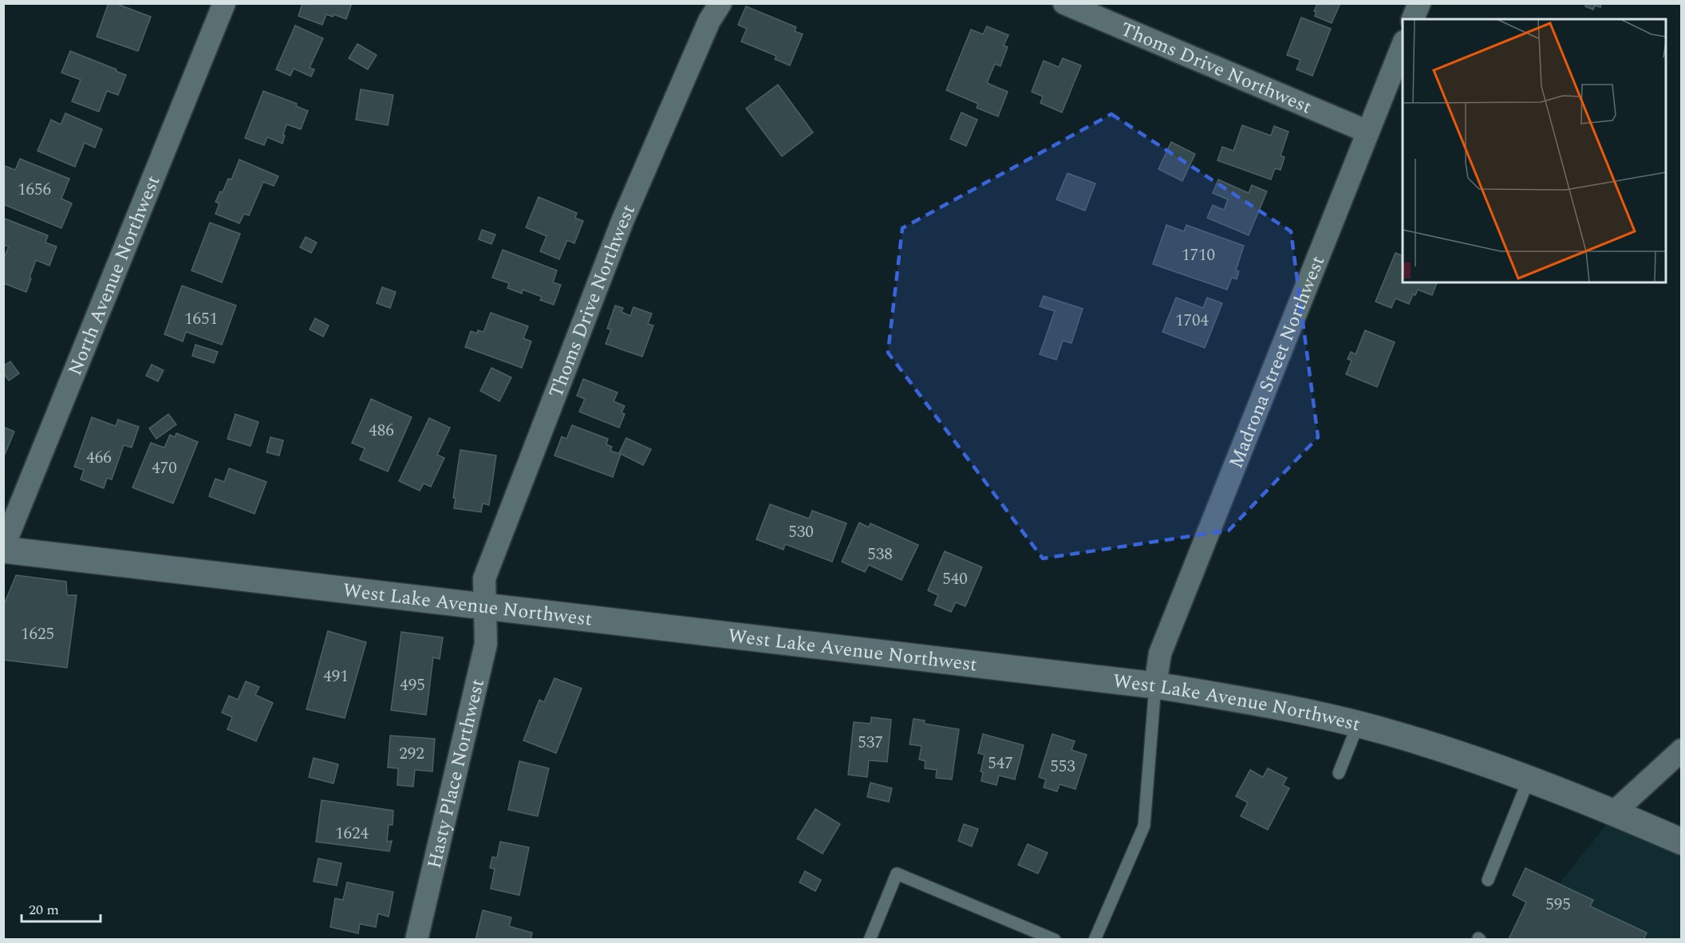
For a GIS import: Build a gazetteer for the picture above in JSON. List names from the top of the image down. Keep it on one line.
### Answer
{"streets":{"street":["Thoms Drive Northwest","North Avenue Northwest","Madrona Street Northwest","West Lake Avenue Northwest","Hasty Place Northwest"]},"crossings":[["Thoms Drive Northwest","Madrona Street Northwest"],["Thoms Drive Northwest","West Lake Avenue Northwest"],["Thoms Drive Northwest","Hasty Place Northwest"],["North Avenue Northwest","West Lake Avenue Northwest"],["Madrona Street Northwest","West Lake Avenue Northwest"],["West Lake Avenue Northwest","Hasty Place Northwest"]],"house_numbers":["1656","1710","1651","1704","486","466","470","530","538","540","1625","491","495","537","292","547","553","1624","595"],"scale_bar":"20 m"}
